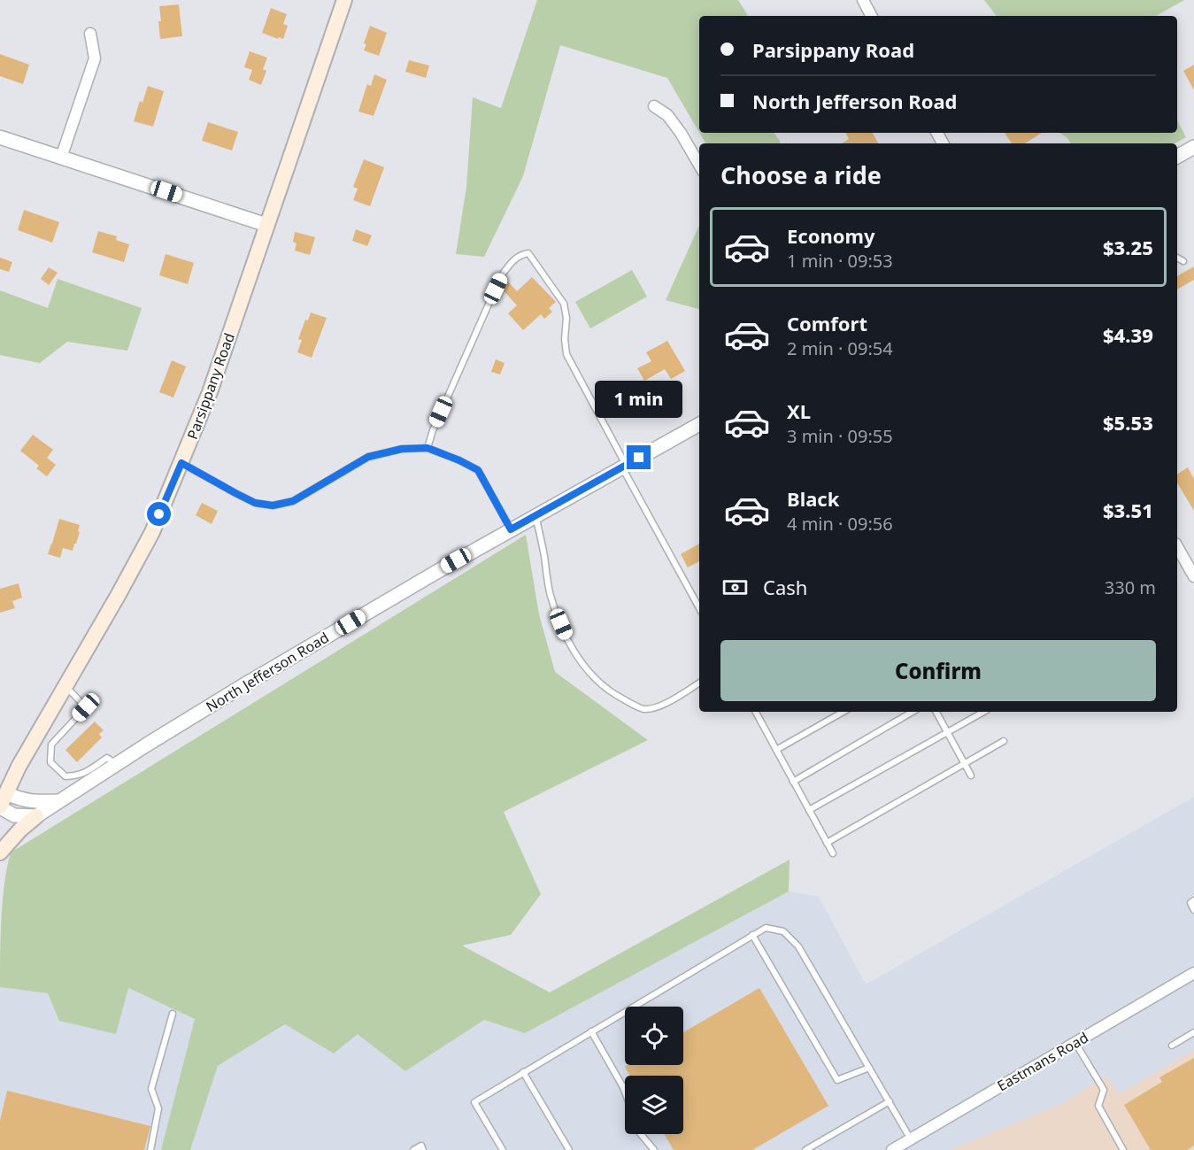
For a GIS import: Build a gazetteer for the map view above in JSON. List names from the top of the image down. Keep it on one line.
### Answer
{"streets":{"main road":["Parsippany Road"],"street":["North Jefferson Road","Eastmans Road"]},"page":{"banner":["Parsippany Road","North Jefferson Road"],"heading":"Choose a ride","list":[{"name":"Economy","note":"1 min · 09:53","value":"$3.25"},{"name":"Comfort","note":"2 min · 09:54","value":"$4.39"},{"name":"XL","note":"3 min · 09:55","value":"$5.53"},{"name":"Black","note":"4 min · 09:56","value":"$3.51"}],"bubble":"1 min","pay":["Cash","330 m"],"buttons":"Confirm"}}
